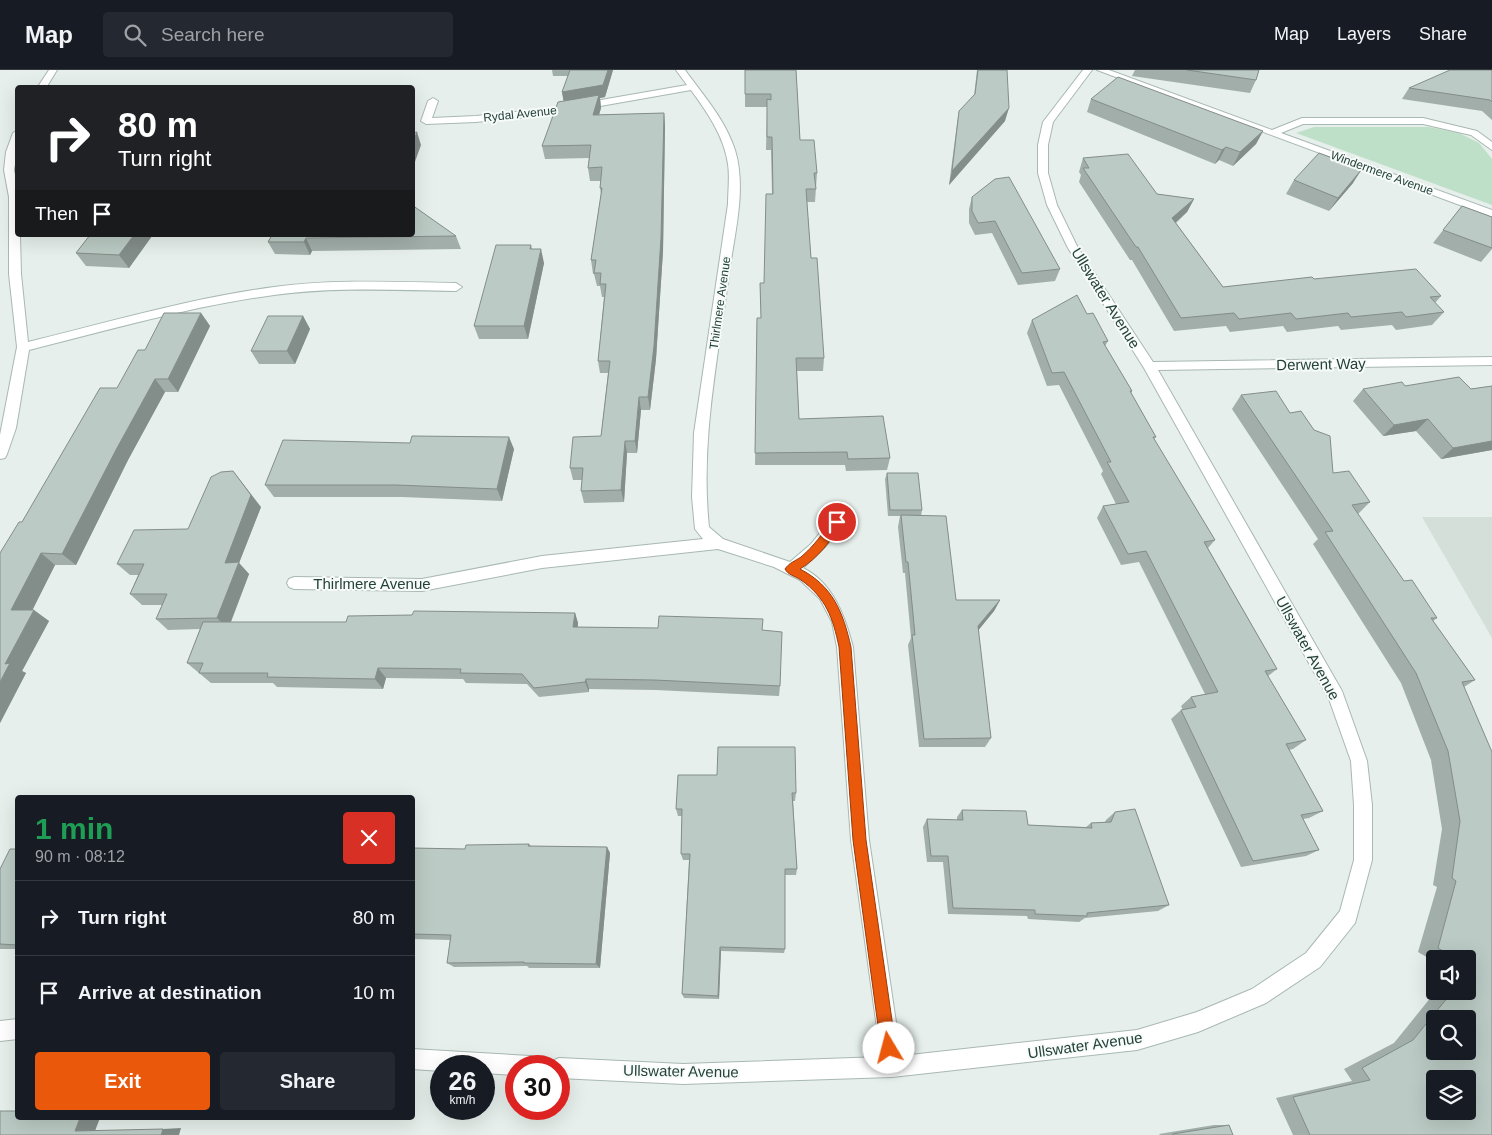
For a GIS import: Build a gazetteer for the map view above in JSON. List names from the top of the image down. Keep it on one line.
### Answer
{"streets":{"street":["Rydal Avenue","Windermere Avenue","Ullswater Avenue","Thirlmere Avenue","Derwent Way"]},"crossings":[["Rydal Avenue","Thirlmere Avenue"],["Ullswater Avenue","Thirlmere Avenue"],["Ullswater Avenue","Derwent Way"]],"page":{"header":"Map","search":"Search here","nav":["Map","Layers","Share"],"turn":["80 m","Turn right"],"then":"Then","heading":["1 min","90 m · 08:12"],"list":[{"name":"Turn right","value":"80 m"},{"name":"Arrive at destination","value":"10 m"}],"buttons":["Exit","Share"],"speed":"26 km/h","limit":"30"}}
